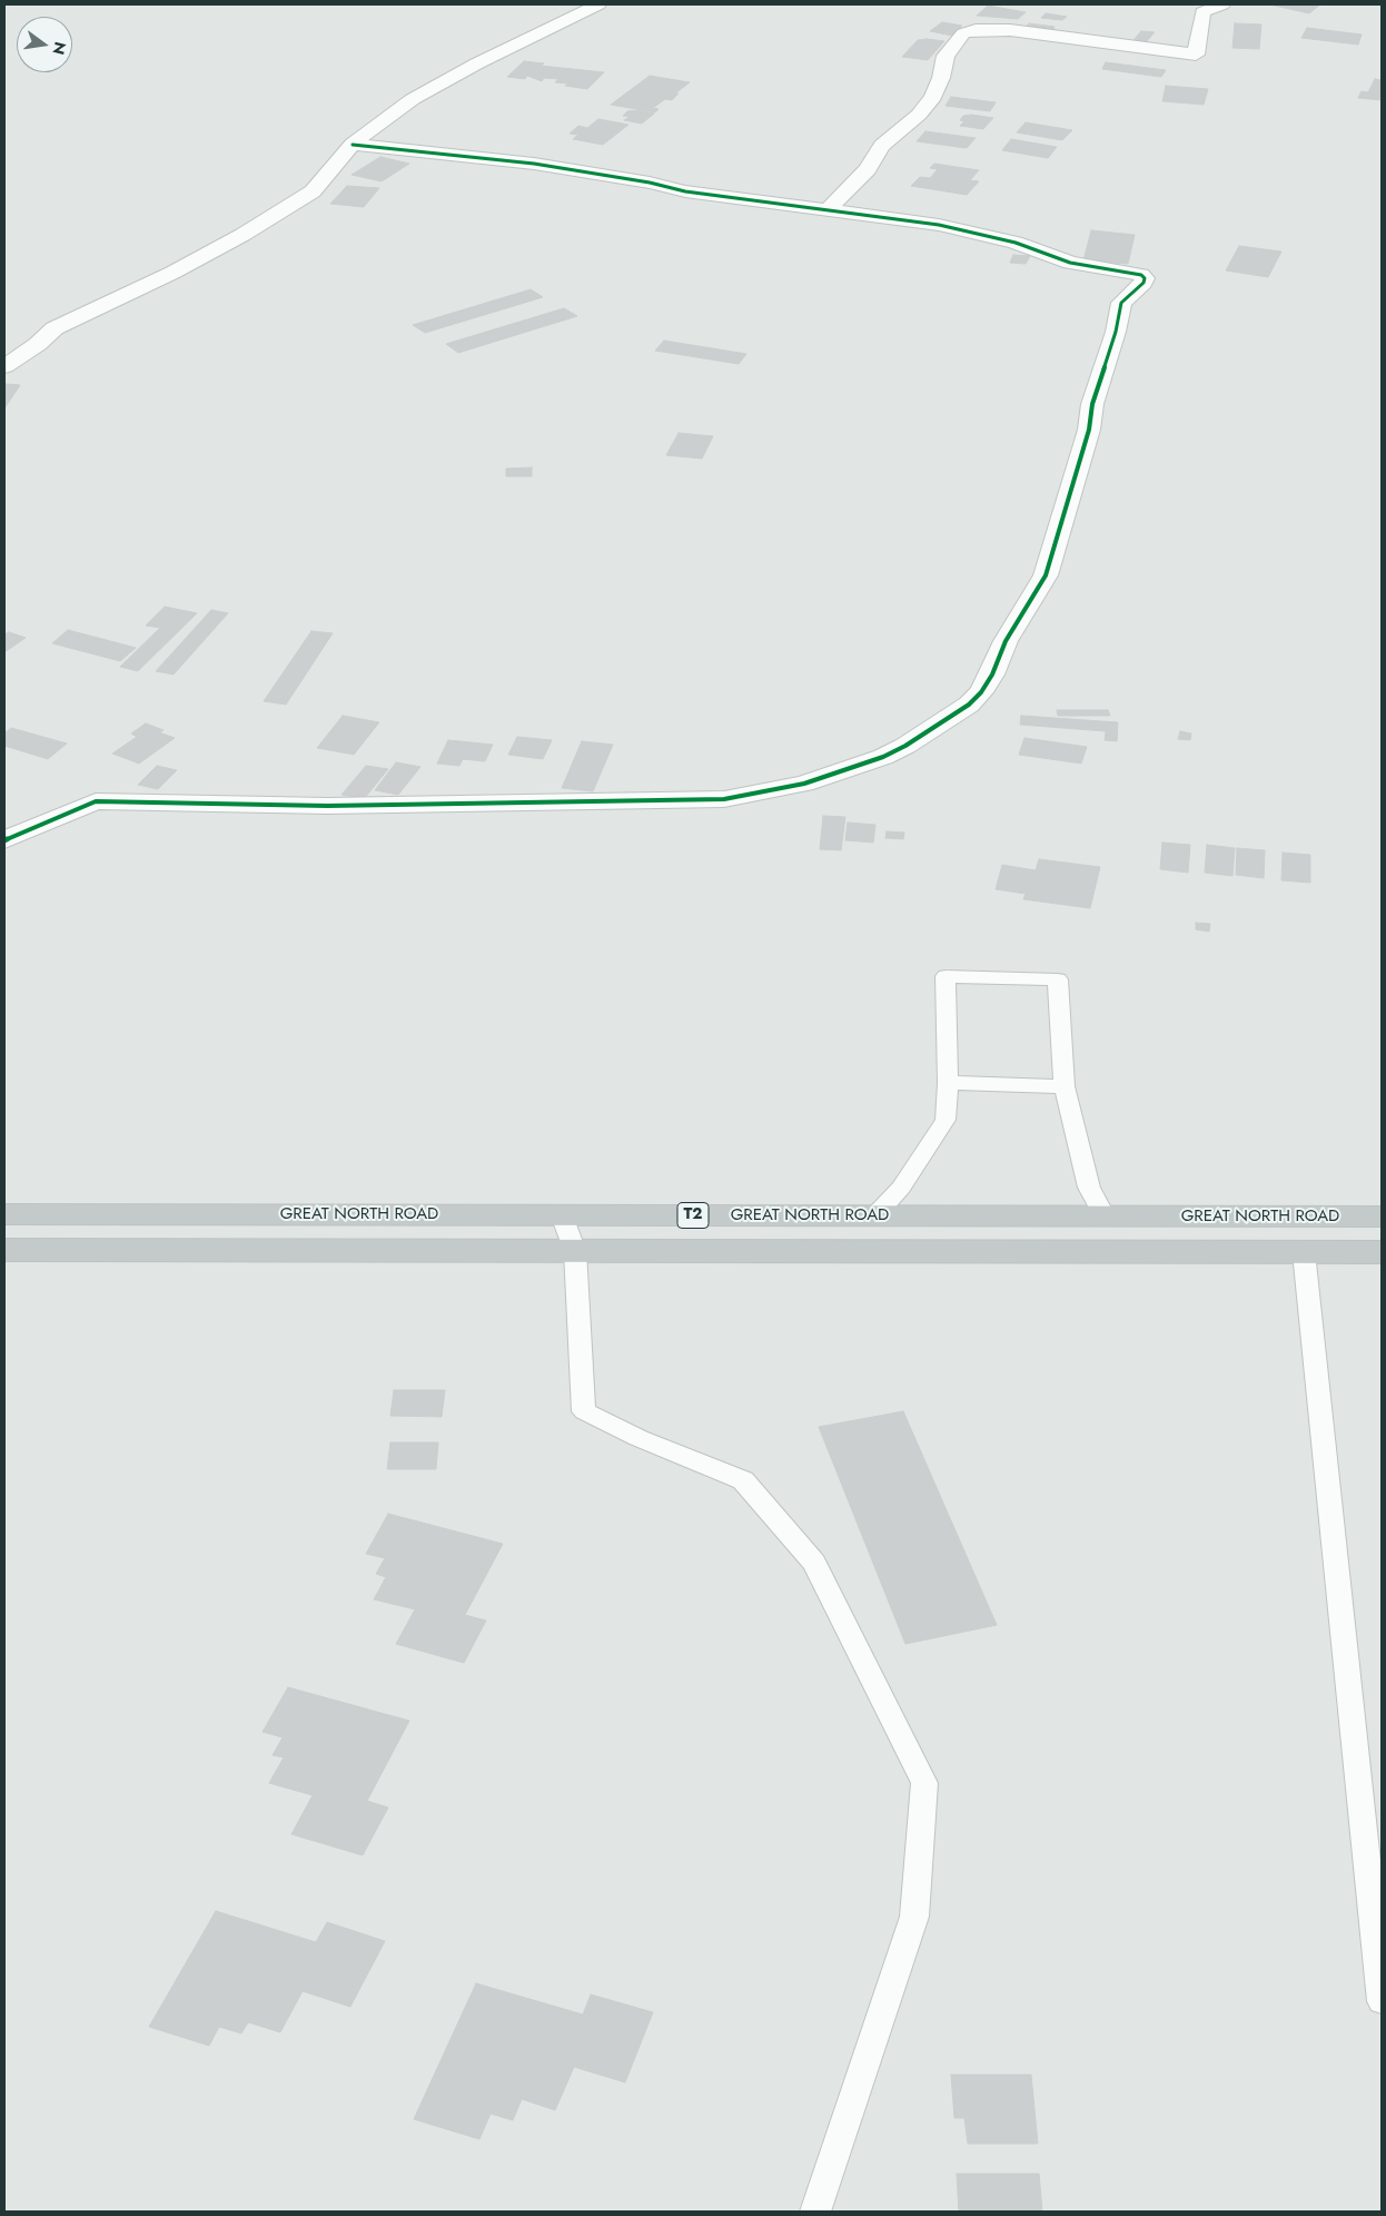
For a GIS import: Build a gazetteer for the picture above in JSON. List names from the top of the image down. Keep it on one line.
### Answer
{"streets":{"highway":["GREAT NORTH ROAD","T2"]},"north":"right"}
